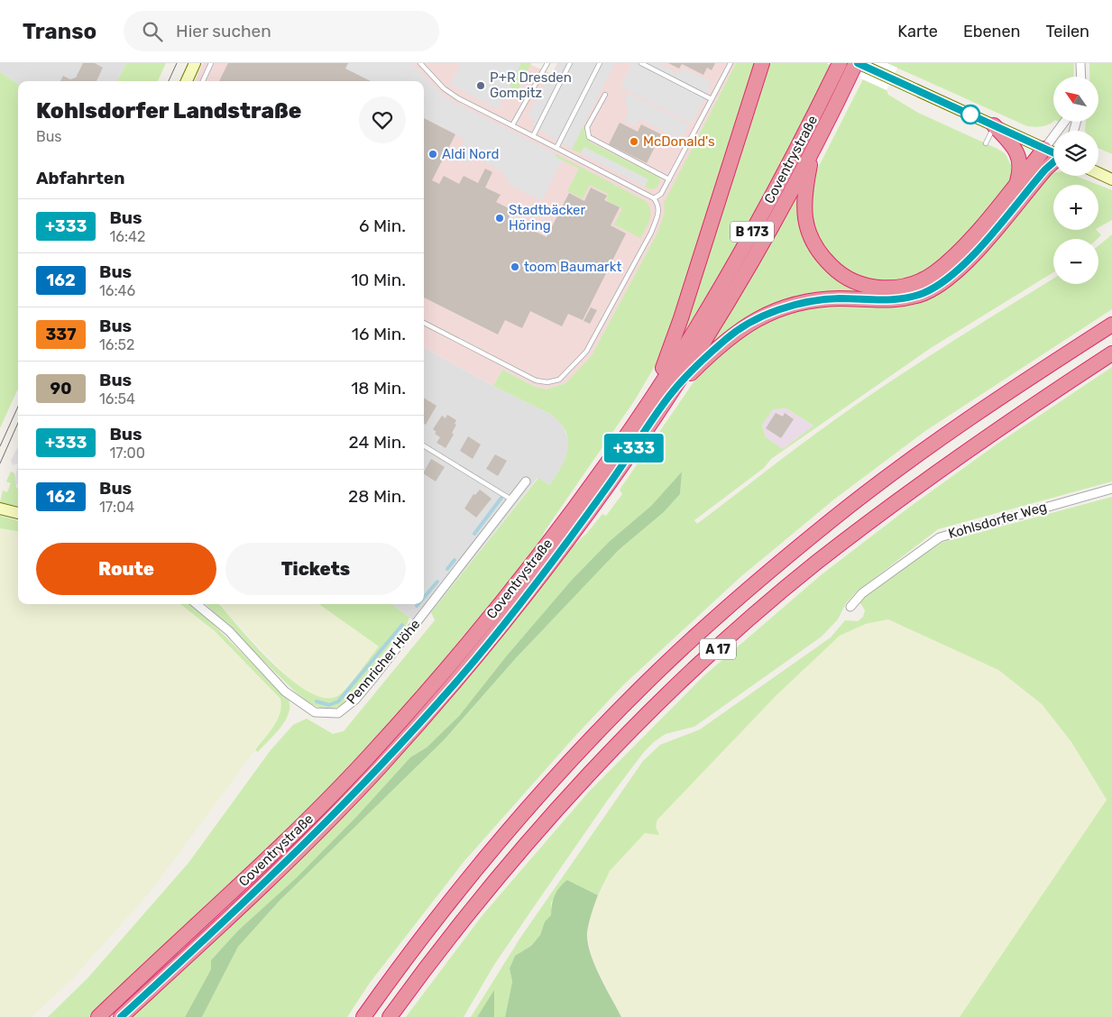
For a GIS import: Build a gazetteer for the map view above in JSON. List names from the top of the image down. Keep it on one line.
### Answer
{"streets":{"highway":["Coventrystraße","B 173","A 17"],"street":["Kohlsdorfer Weg","Pennricher Höhe"]},"places":["P+R Dresden Gompitz","McDonald's","Aldi Nord","Stadtbäcker Höring","toom Baumarkt"],"lines":["bus line +333"],"north":"top left","page":{"header":"Transo","search":"Hier suchen","nav":["Karte","Ebenen","Teilen"],"on_map":"+333","map_buttons":["+","−"],"heading":[["Kohlsdorfer Landstraße","Bus"],"Abfahrten"],"list":[{"mark":"+333","name":"Bus","note":"16:42","value":"6 Min."},{"mark":"162","name":"Bus","note":"16:46","value":"10 Min."},{"mark":"337","name":"Bus","note":"16:52","value":"16 Min."},{"mark":"90","name":"Bus","note":"16:54","value":"18 Min."},{"mark":"+333","name":"Bus","note":"17:00","value":"24 Min."},{"mark":"162","name":"Bus","note":"17:04","value":"28 Min."}],"buttons":["Route","Tickets"]}}
